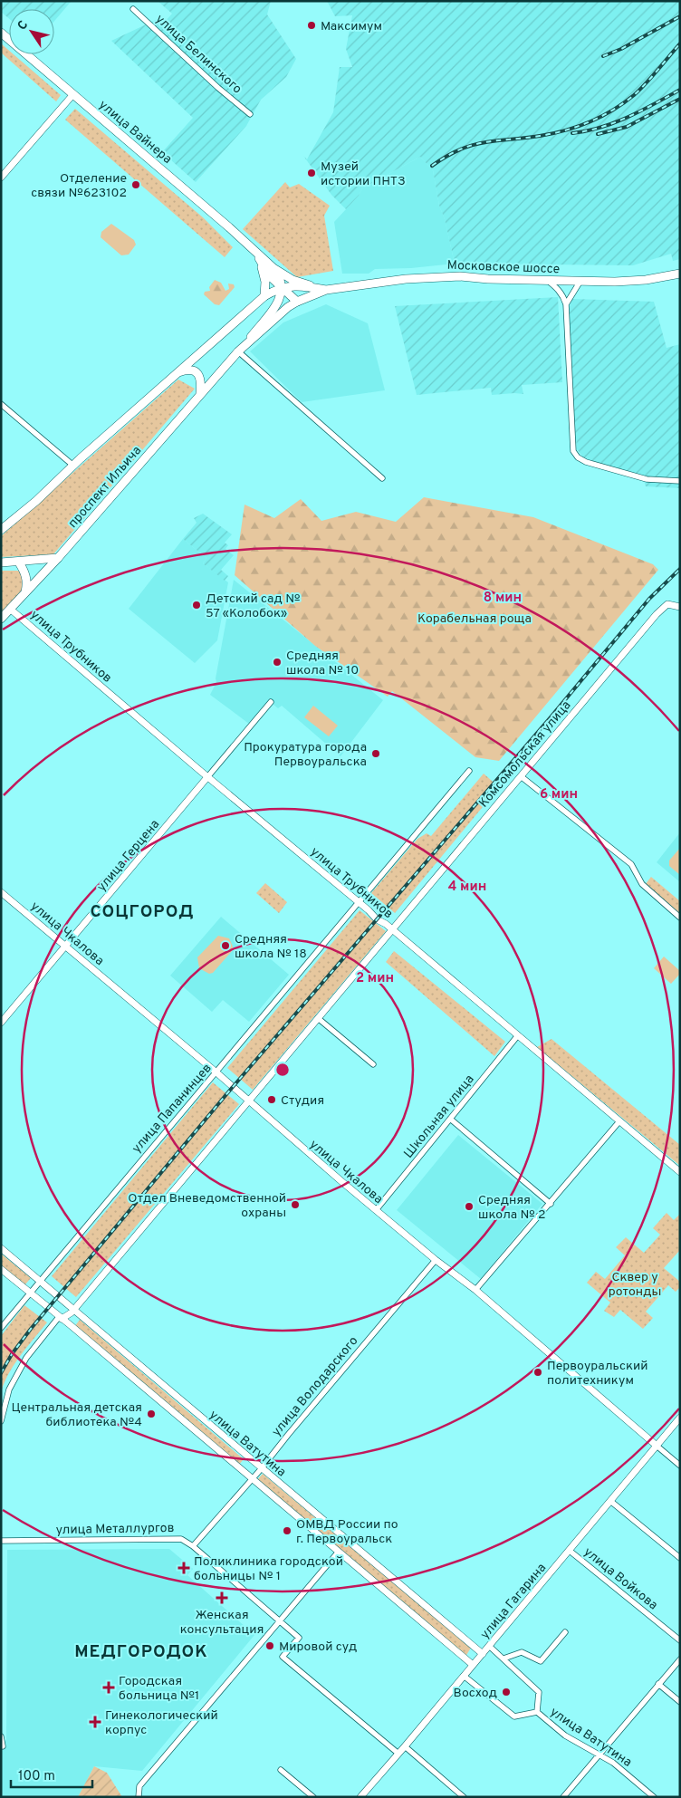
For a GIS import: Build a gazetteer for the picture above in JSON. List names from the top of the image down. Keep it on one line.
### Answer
{"streets":{"main road":["улица Вайнера","Московское шоссе","проспект Ильича"],"street":["улица Белинского","улица Трубников","Комсомольская улица","улица Герцена","улица Чкалова","улица Папанинцев","Школьная улица","улица Володарского","улица Ватутина","улица Металлургов","улица Войкова","улица Гагарина"]},"crossings":[["улица Вайнера","Московское шоссе"],["улица Вайнера","проспект Ильича"],["Московское шоссе","проспект Ильича"],["проспект Ильича","улица Трубников"],["улица Трубников","Комсомольская улица"],["улица Трубников","улица Герцена"],["улица Трубников","улица Папанинцев"],["улица Трубников","Школьная улица"],["улица Герцена","улица Чкалова"],["улица Чкалова","улица Папанинцев"],["улица Чкалова","Школьная улица"],["улица Чкалова","улица Володарского"],["улица Чкалова","улица Гагарина"],["улица Папанинцев","улица Ватутина"],["улица Володарского","улица Ватутина"],["улица Володарского","улица Металлургов"],["улица Ватутина","улица Гагарина"],["улица Металлургов","улица Гагарина"],["улица Войкова","улица Гагарина"]],"districts":["СОЦГОРОД","МЕДГОРОДОК"],"parks":["Корабельная роща","Сквер у ротонды"],"places":{"other":["Максимум","Музей истории ПНТЗ","Отделение связи №623102","Детский сад № 57 «Колобок»","Средняя школа № 10","Прокуратура города Первоуральска","Средняя школа № 18","Студия","Отдел Вневедомственной охраны","Средняя школа № 2","Первоуральский политехникум","Центральная детская библиотека №4","ОМВД России по г. Первоуральск","Мировой суд","Восход"],"health":["Поликлиника городской больницы № 1","Женская консультация","Городская больница №1","Гинекологический корпус"]},"scale_bar":"100 m","north":"top left","rings":["8 мин","6 мин","4 мин","2 мин"]}
